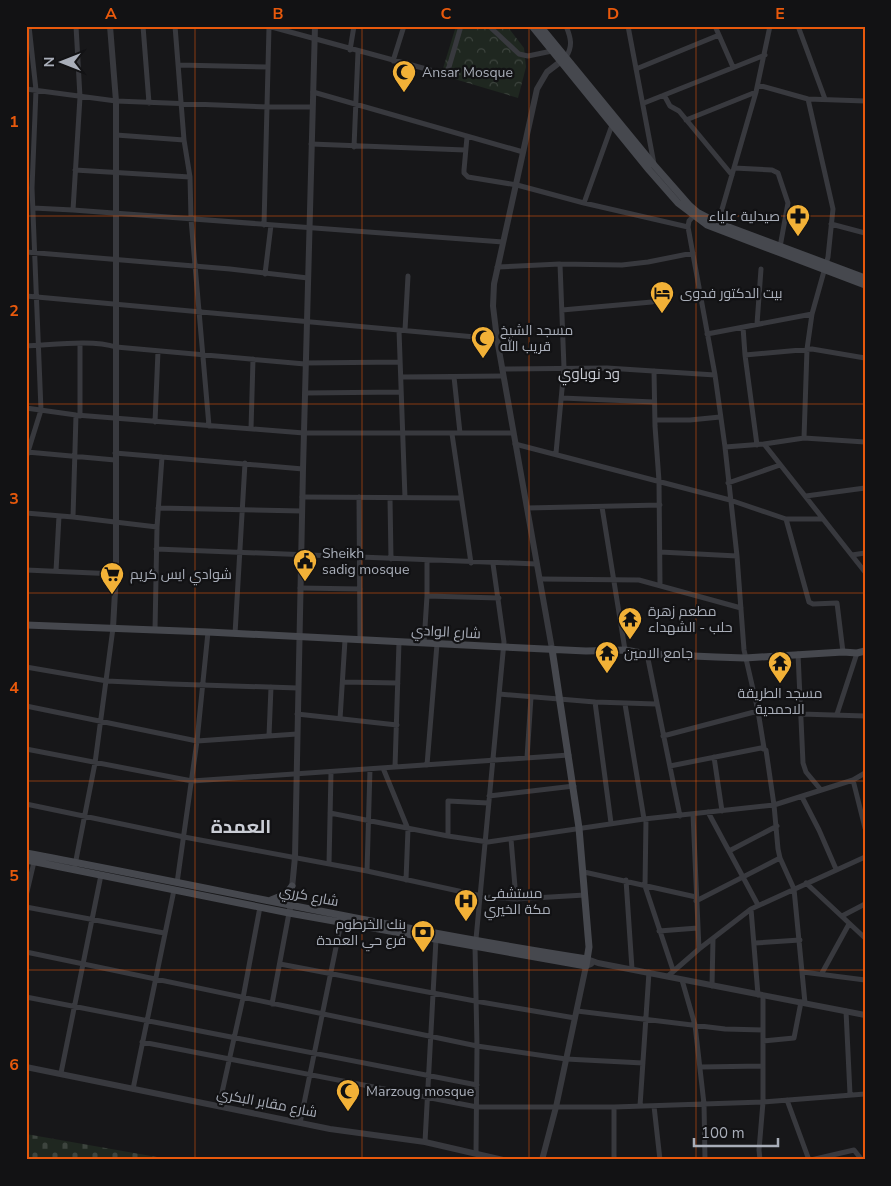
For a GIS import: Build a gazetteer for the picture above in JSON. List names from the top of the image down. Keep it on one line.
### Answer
{"streets":{"main road":["شارع الوادي","شارع كرري"],"street":["شارع مقابر البكري"]},"districts":["ود نوباوي","العمدة"],"places":{"mosque":["Ansar Mosque","مسجد الشيخ قريب الله","Marzoug mosque"],"pharmacy":["صيدلية علياء"],"hotel":["بيت الدكتور فدوى"],"public building":["Sheikh sadig mosque"],"supermarket":["شوادي ايس كريم"],"temple":["مطعم زهرة حلب - الشهداء","جامع الامين","مسجد الطريقة الاحمدية"],"hospital":["مستشفى مكة الخيري"],"bank":["بنك الخرطوم فرع حي العمدة"]},"scale_bar":"100 m","north":"left","grid":{"columns":["A","B","C","D","E"],"rows":["1","2","3","4","5","6"]}}
